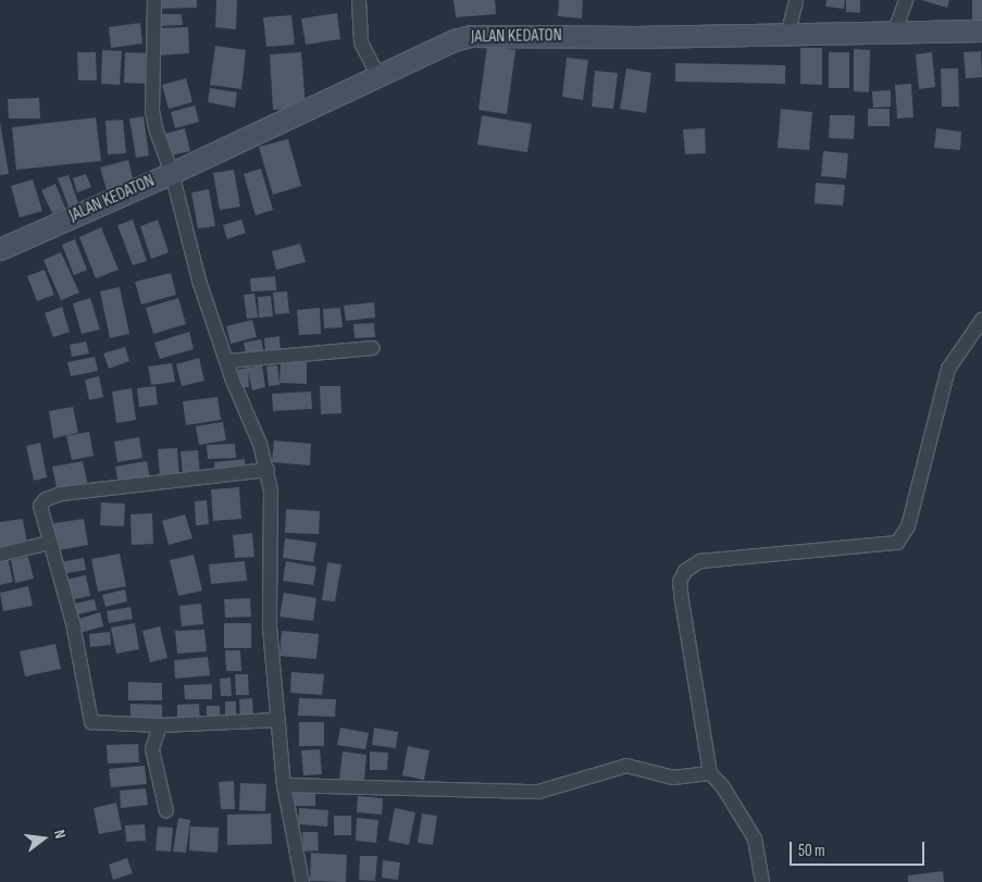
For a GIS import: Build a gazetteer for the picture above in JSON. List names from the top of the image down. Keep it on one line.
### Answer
{"streets":{"street":["JALAN KEDATON"]},"scale_bar":"50 m","north":"right"}
